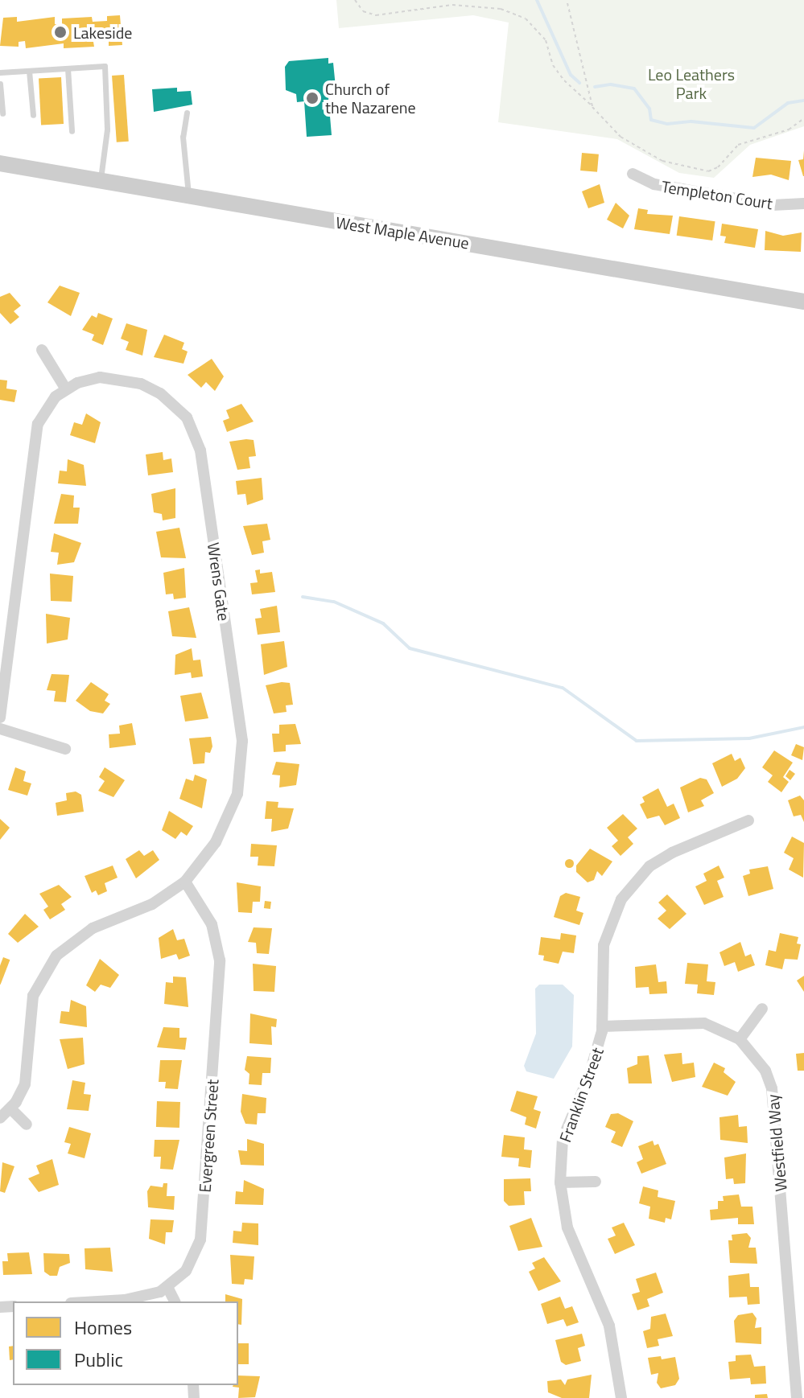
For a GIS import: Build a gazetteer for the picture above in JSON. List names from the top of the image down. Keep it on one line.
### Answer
{"streets":{"main road":["West Maple Avenue"],"street":["Templeton Court","Wrens Gate","Franklin Street","Evergreen Street","Westfield Way"]},"crossings":[["Wrens Gate","Evergreen Street"],["Franklin Street","Westfield Way"]],"parks":["Leo Leathers Park"],"places":["Lakeside","Church of the Nazarene"],"legend":["Homes","Public"]}
